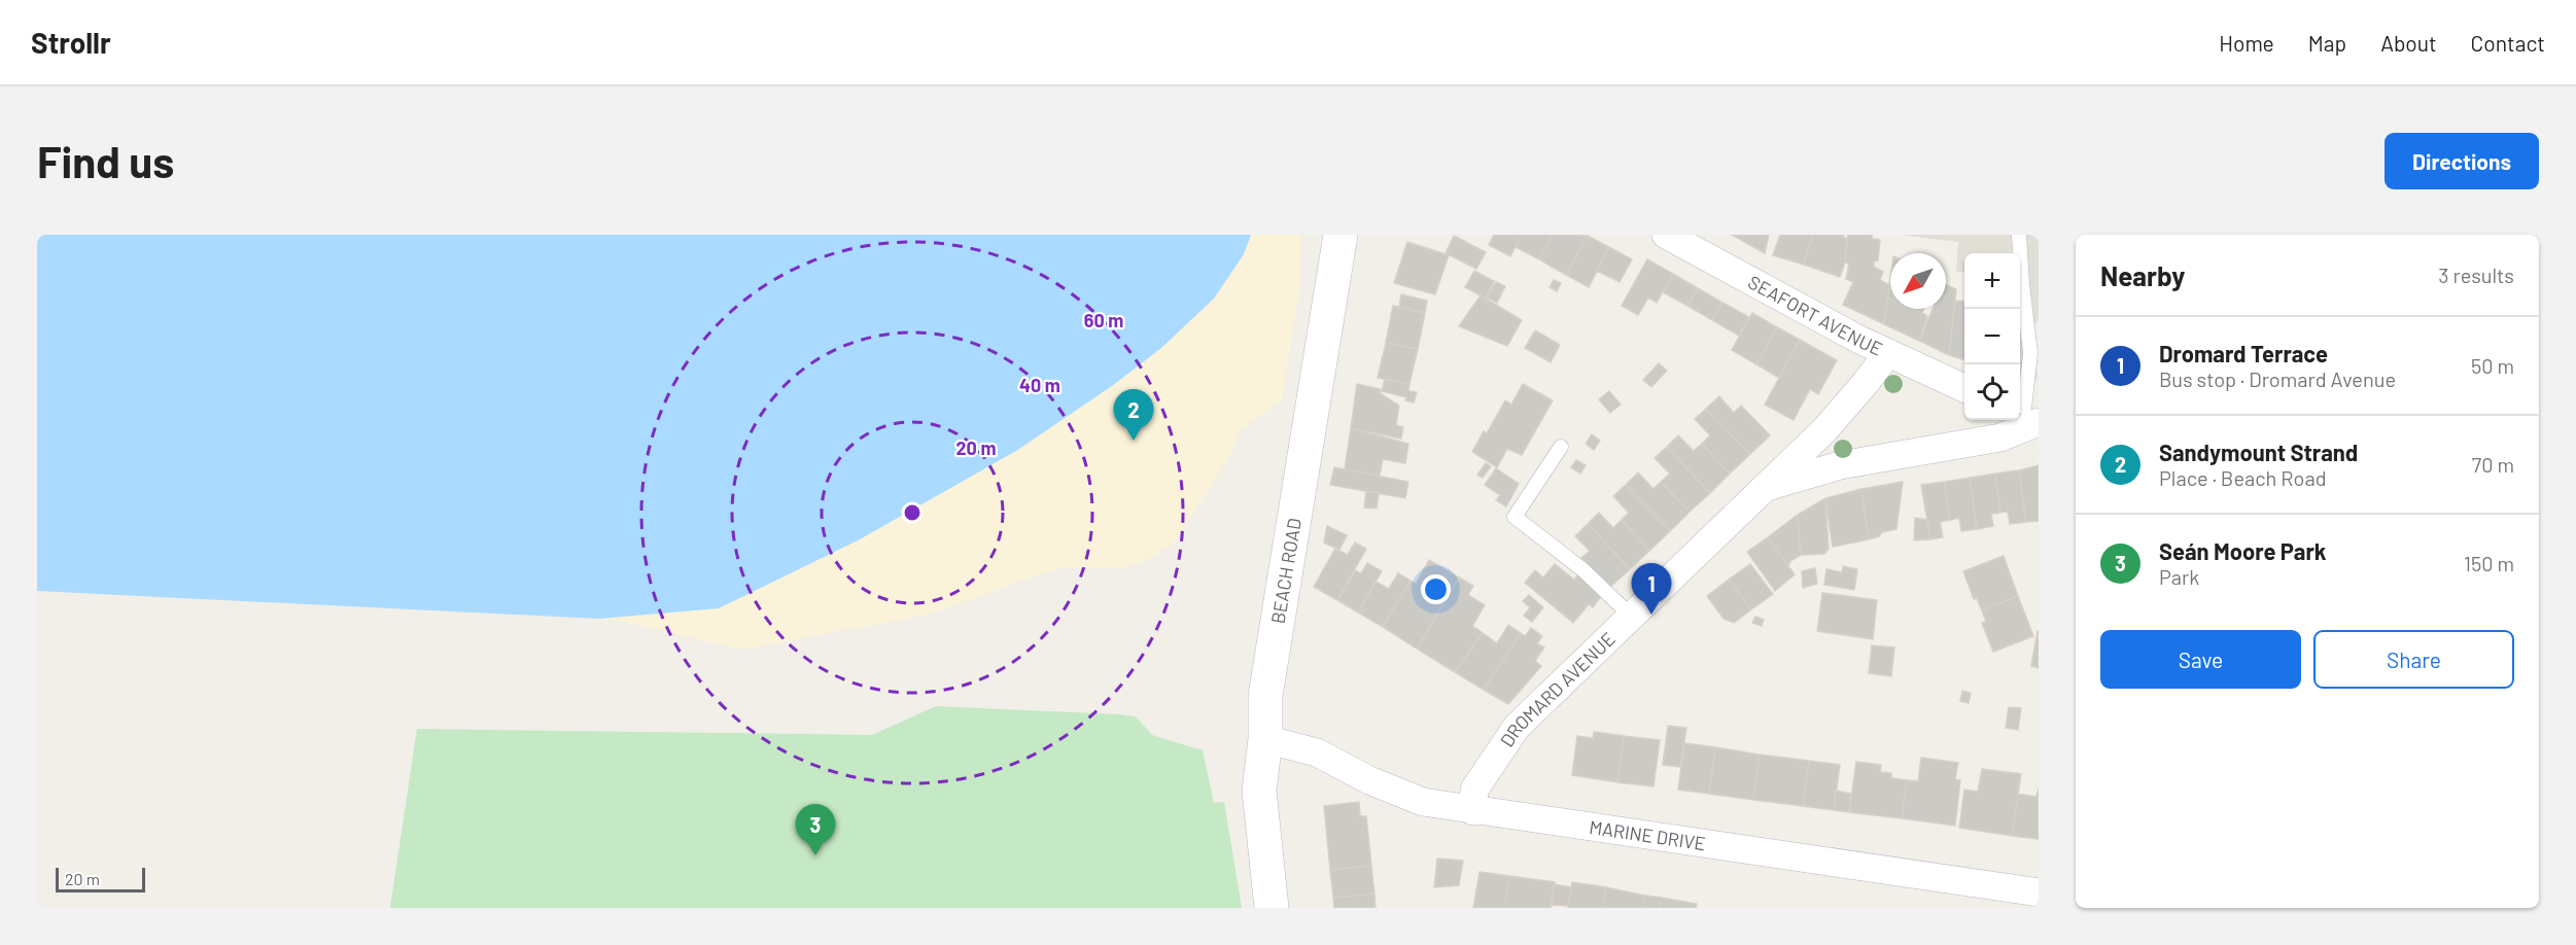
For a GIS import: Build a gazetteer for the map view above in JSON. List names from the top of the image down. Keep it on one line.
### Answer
{"streets":{"main road":["BEACH ROAD"],"street":["SEAFORT AVENUE","DROMARD AVENUE","MARINE DRIVE"]},"crossings":[["BEACH ROAD","MARINE DRIVE"],["DROMARD AVENUE","MARINE DRIVE"]],"scale_bar":"20 m","north":"bottom left","page":{"header":"Strollr","nav":["Home","Map","About","Contact"],"buttons":["Directions",["Save","Share"]],"title":"Find us","heading":["Nearby","3 results"],"map_buttons":["+","−"],"list":[{"mark":"1","name":"Dromard Terrace","note":"Bus stop · Dromard Avenue","value":"50 m"},{"mark":"2","name":"Sandymount Strand","note":"Place · Beach Road","value":"70 m"},{"mark":"3","name":"Seán Moore Park","note":"Park","value":"150 m"}],"pins":["2","1","3"],"scale":"20 m"},"rings":["60 m","40 m","20 m"]}
